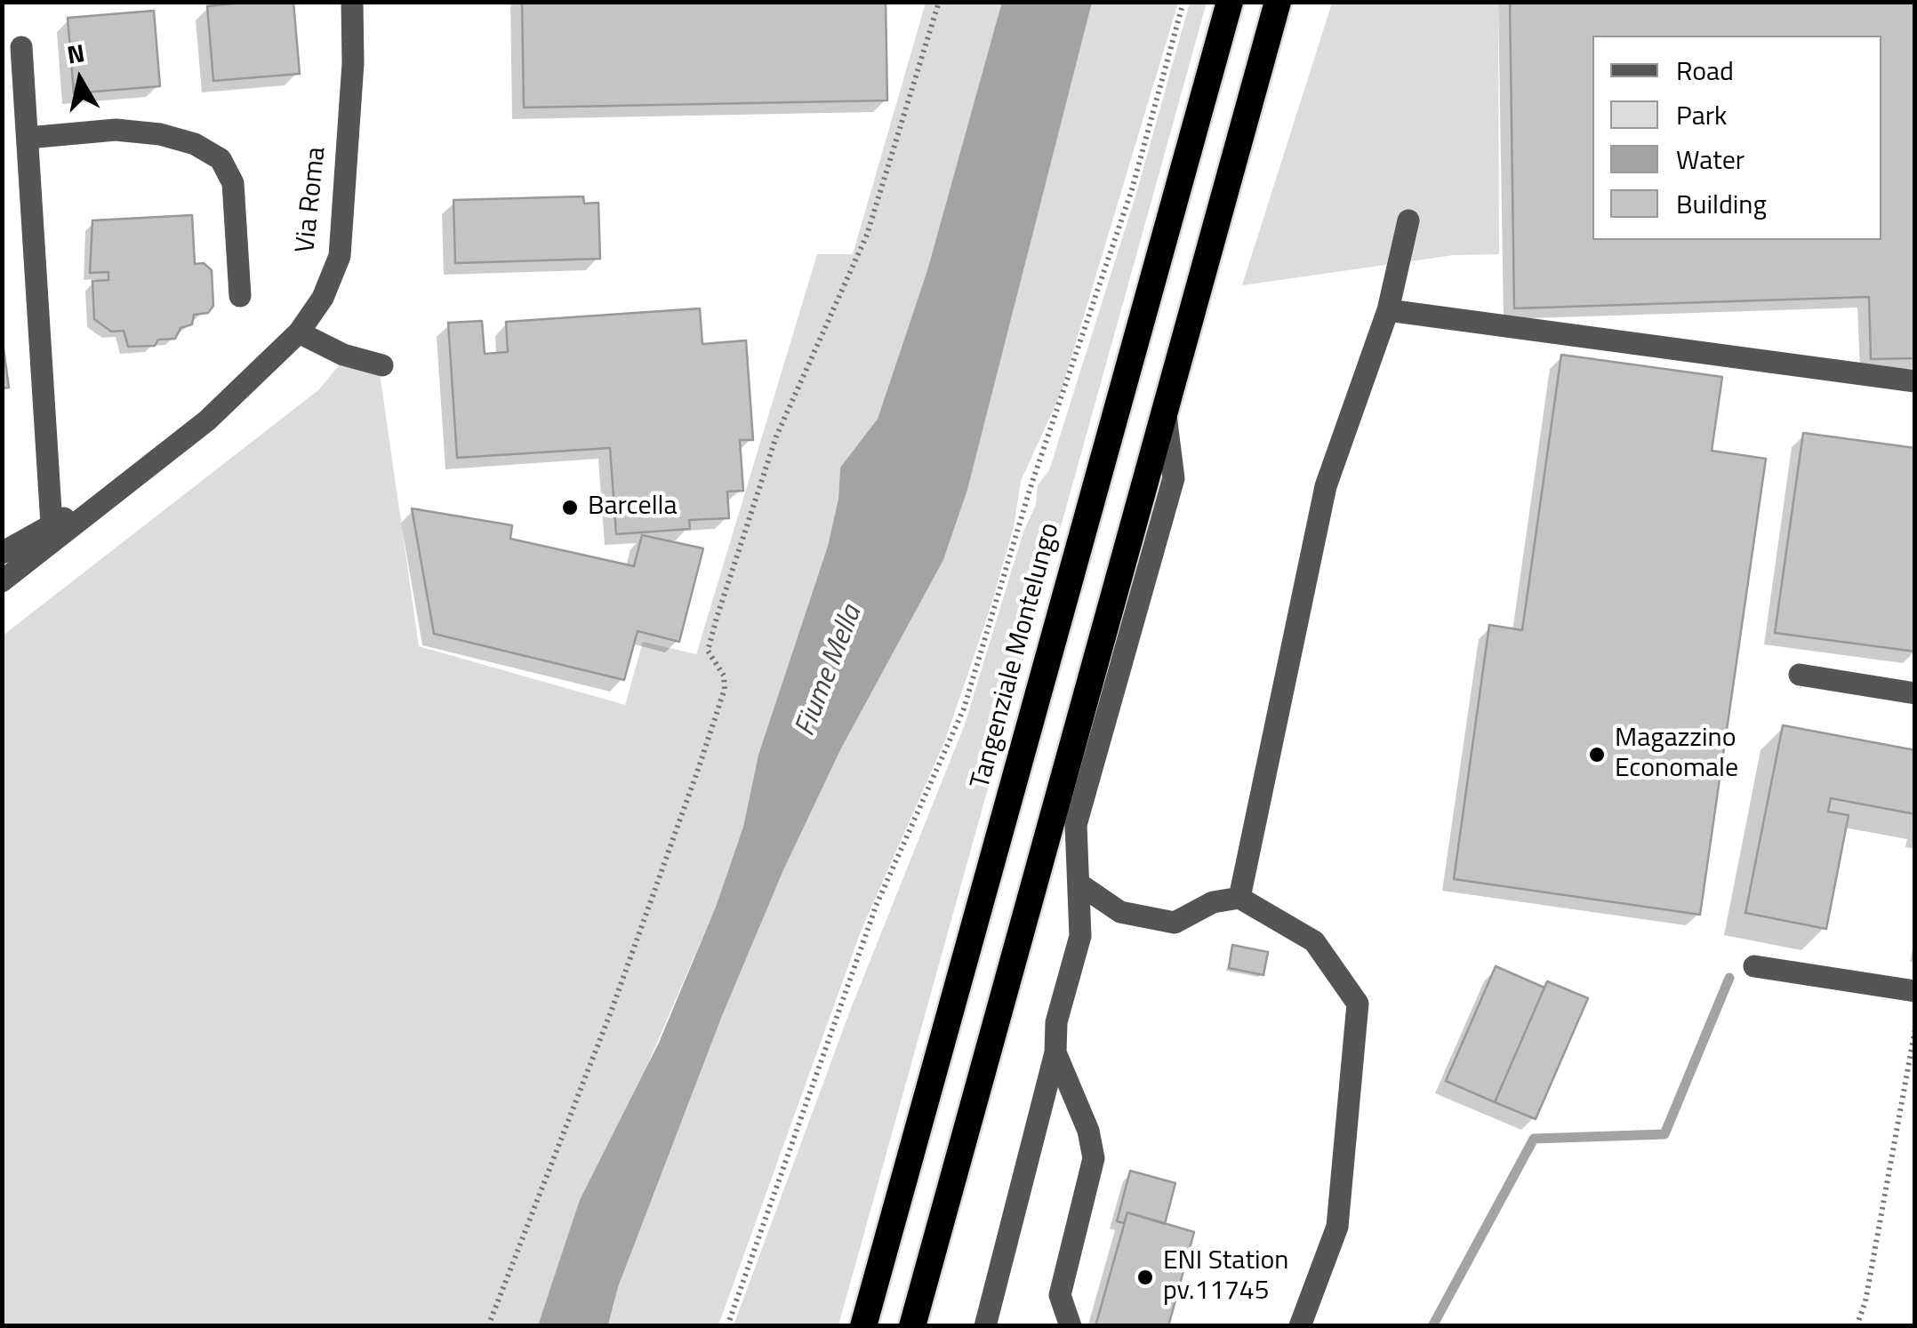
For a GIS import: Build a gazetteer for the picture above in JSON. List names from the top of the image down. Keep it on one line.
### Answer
{"streets":{"highway":["Tangenziale Montelungo"],"street":["Via Roma"]},"water":["Fiume Mella"],"places":["Barcella","Magazzino Economale","ENI Station pv.11745"],"legend":["Road","Park","Water","Building"],"north":"top"}
